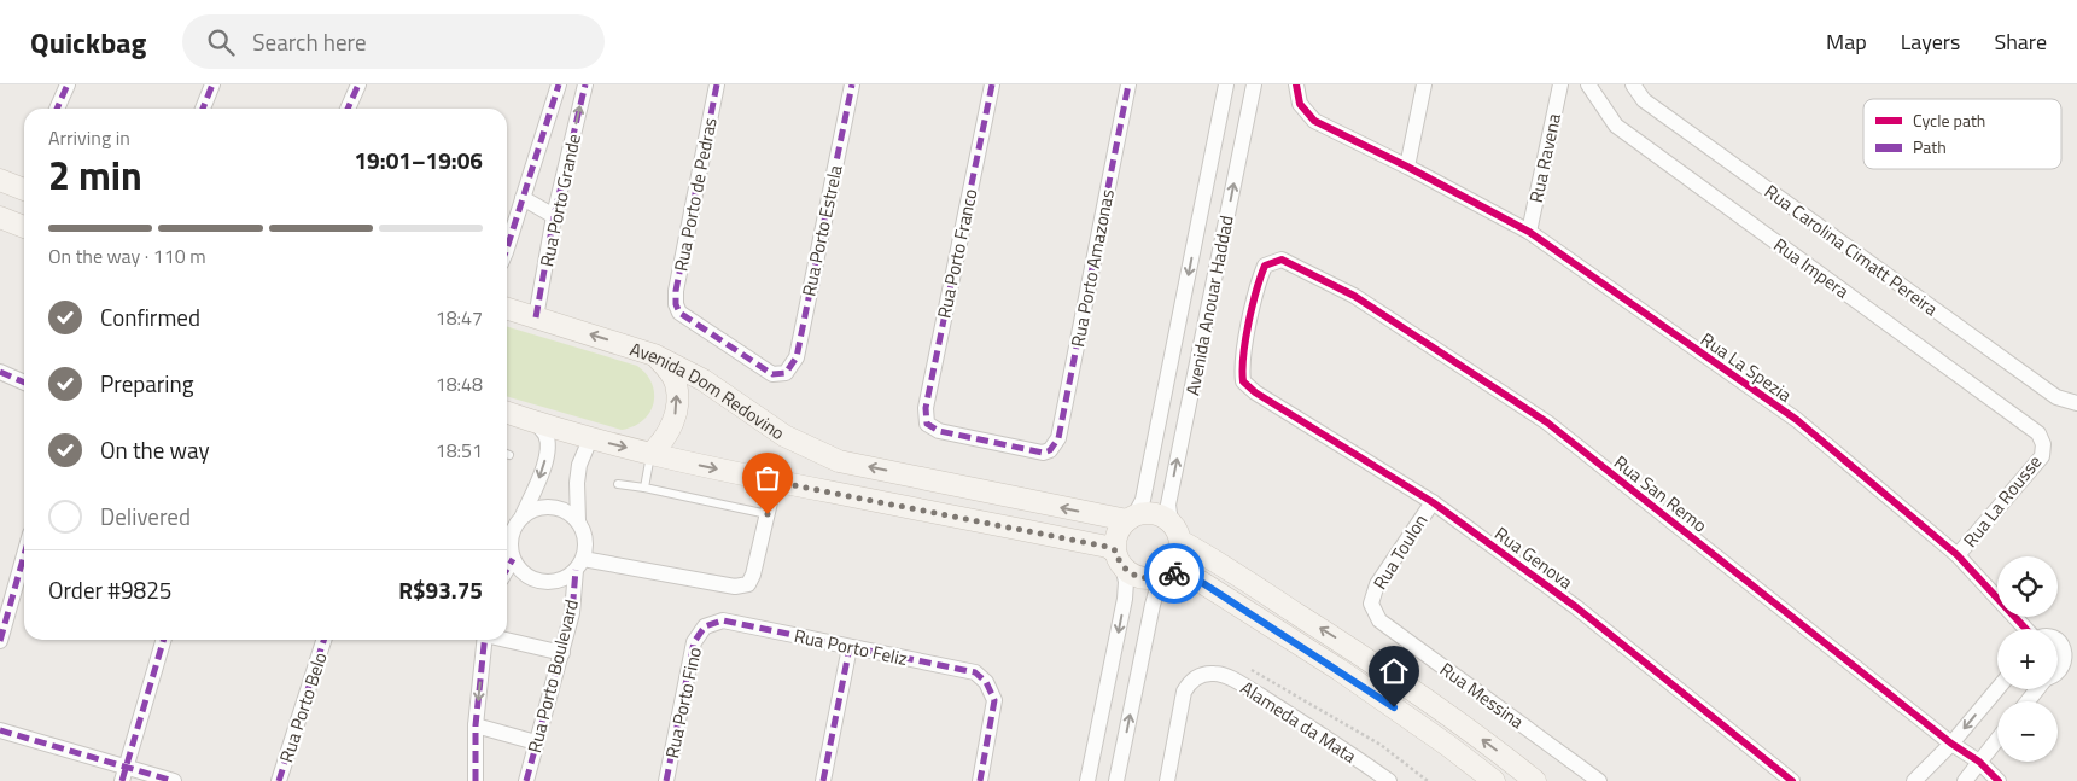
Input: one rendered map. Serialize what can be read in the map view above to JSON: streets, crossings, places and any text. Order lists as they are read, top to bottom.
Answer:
{
  "streets": {
    "street": [
      "Rua Ravena",
      "Rua Porto de Pedras",
      "Rua Porto Grande",
      "Rua Porto Estrela",
      "Rua Carolina Cimatt Pereira",
      "Rua Porto Franco",
      "Rua Porto Amazonas",
      "Rua Impera",
      "Avenida Anouar Haddad",
      "Rua La Spezia",
      "Avenida Dom Redovino",
      "Rua San Remo",
      "Rua La Rousse",
      "Rua Toulon",
      "Rua Genova",
      "Rua Porto Feliz",
      "Rua Porto Boulevard",
      "Rua Messina",
      "Rua Porto Fino",
      "Rua Porto Belo",
      "Alameda da Mata"
    ]
  },
  "crossings": [
    ["Rua Ravena", "Rua La Spezia"],
    ["Rua Porto de Pedras", "Rua Porto Estrela"],
    ["Rua Porto Grande", "Avenida Dom Redovino"],
    ["Rua Porto Franco", "Rua Porto Amazonas"],
    ["Rua Impera", "Rua La Rousse"],
    ["Avenida Anouar Haddad", "Avenida Dom Redovino"],
    ["Rua La Spezia", "Rua La Rousse"],
    ["Rua San Remo", "Rua Genova"],
    ["Rua Toulon", "Rua Genova"],
    ["Rua Toulon", "Rua Messina"],
    ["Rua Porto Feliz", "Rua Porto Fino"]
  ],
  "legend": ["Cycle path", "Path"],
  "page": {
    "header": "Quickbag",
    "search": "Search here",
    "nav": ["Map", "Layers", "Share"],
    "heading": ["2 min", "Arriving in", "19:01–19:06"],
    "panel": ["Order #9825", "R$93.75"],
    "bar": "On the way · 110 m",
    "list": [
      ["Confirmed", "18:47"],
      ["Preparing", "18:48"],
      ["On the way", "18:51"],
      "Delivered"
    ],
    "map_buttons": ["+", "−"]
  }
}
